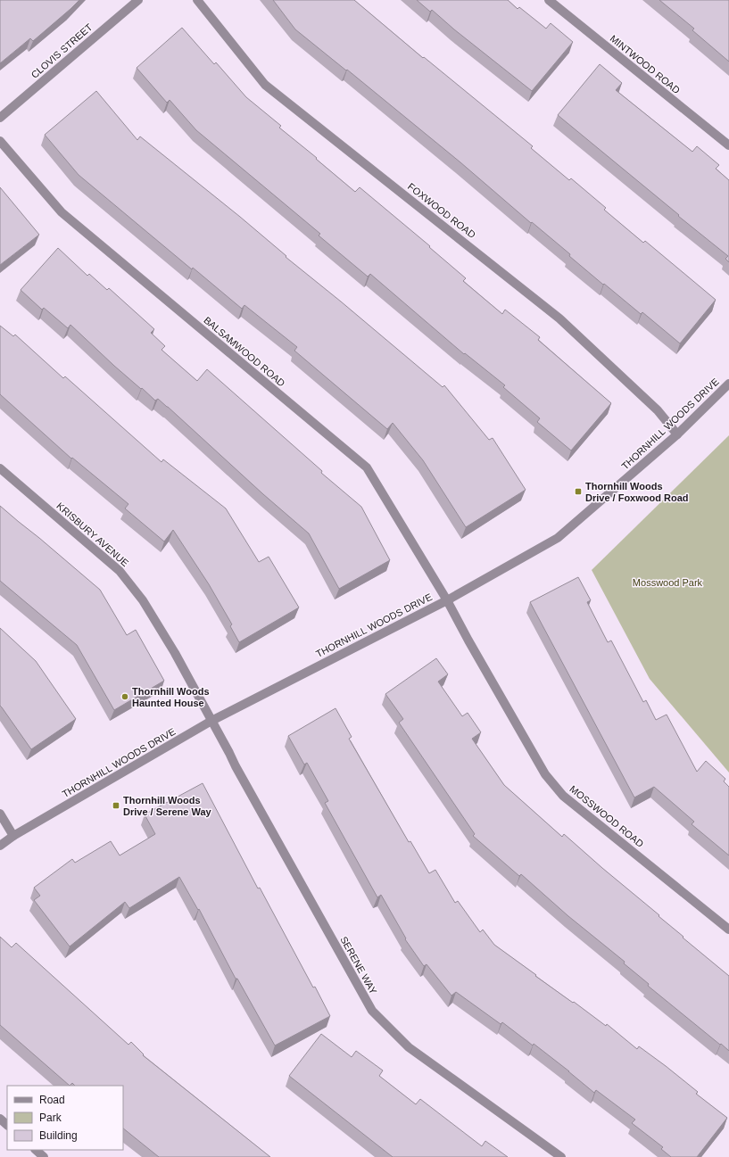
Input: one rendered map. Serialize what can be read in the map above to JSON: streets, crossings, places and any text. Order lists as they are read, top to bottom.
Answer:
{
  "streets": {
    "street": [
      "CLOVIS STREET",
      "MINTWOOD ROAD",
      "FOXWOOD ROAD",
      "BALSAMWOOD ROAD",
      "THORNHILL WOODS DRIVE",
      "KRISBURY AVENUE",
      "MOSSWOOD ROAD",
      "SERENE WAY"
    ]
  },
  "crossings": [
    ["FOXWOOD ROAD", "THORNHILL WOODS DRIVE"],
    ["BALSAMWOOD ROAD", "THORNHILL WOODS DRIVE"],
    ["BALSAMWOOD ROAD", "MOSSWOOD ROAD"],
    ["THORNHILL WOODS DRIVE", "KRISBURY AVENUE"],
    ["THORNHILL WOODS DRIVE", "MOSSWOOD ROAD"],
    ["THORNHILL WOODS DRIVE", "SERENE WAY"],
    ["KRISBURY AVENUE", "SERENE WAY"]
  ],
  "parks": ["Mosswood Park"],
  "places": {
    "transit": ["Thornhill Woods Drive / Foxwood Road", "Thornhill Woods Drive / Serene Way"],
    "other": ["Thornhill Woods Haunted House"]
  },
  "legend": ["Road", "Park", "Building"]
}
